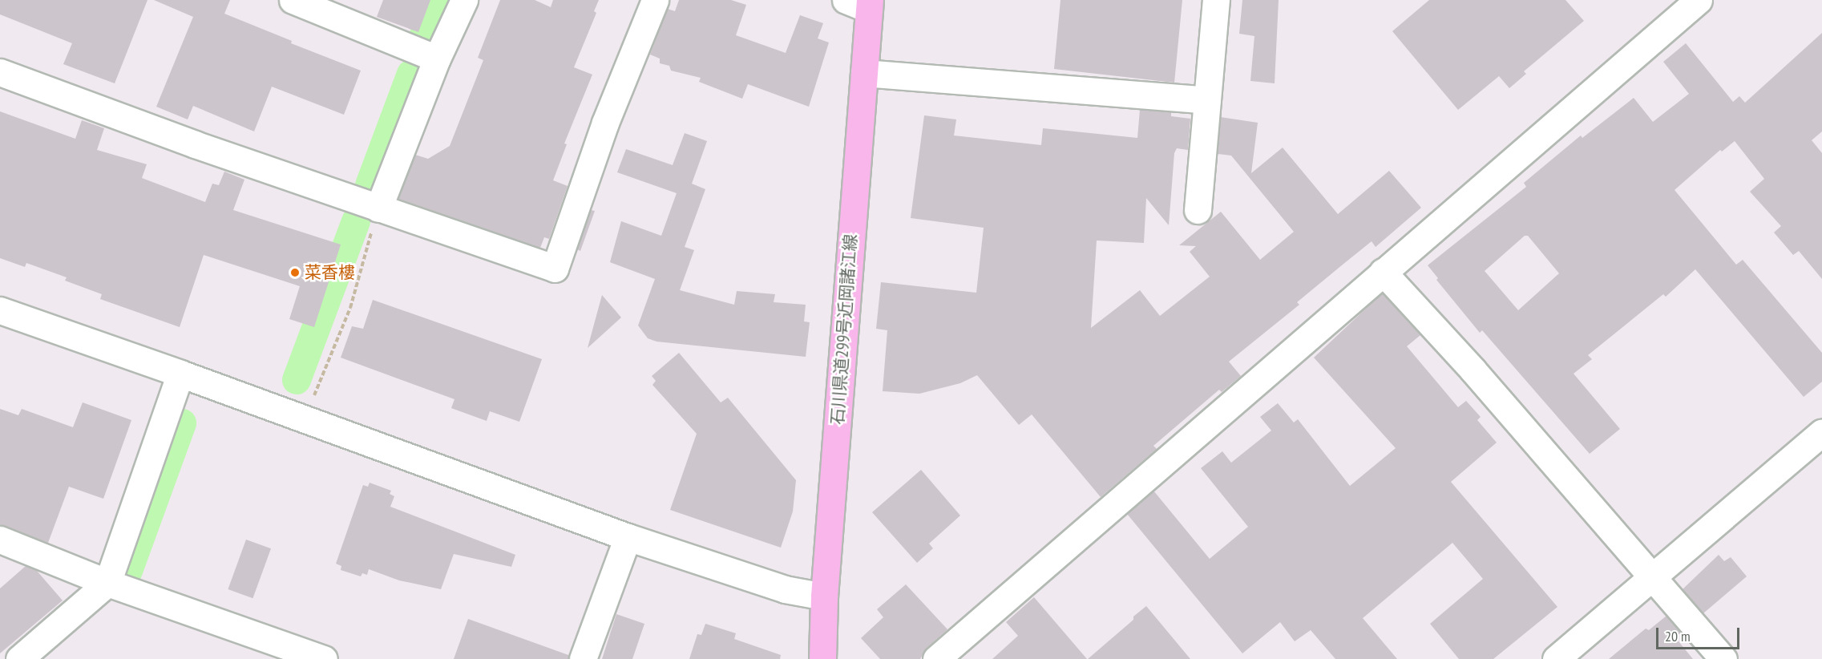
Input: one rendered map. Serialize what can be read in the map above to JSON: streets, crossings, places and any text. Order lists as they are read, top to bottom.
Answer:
{
  "streets": {
    "main road": ["石川県道299号近岡諸江線"]
  },
  "places": ["菜香樓"],
  "scale_bar": "20 m"
}
